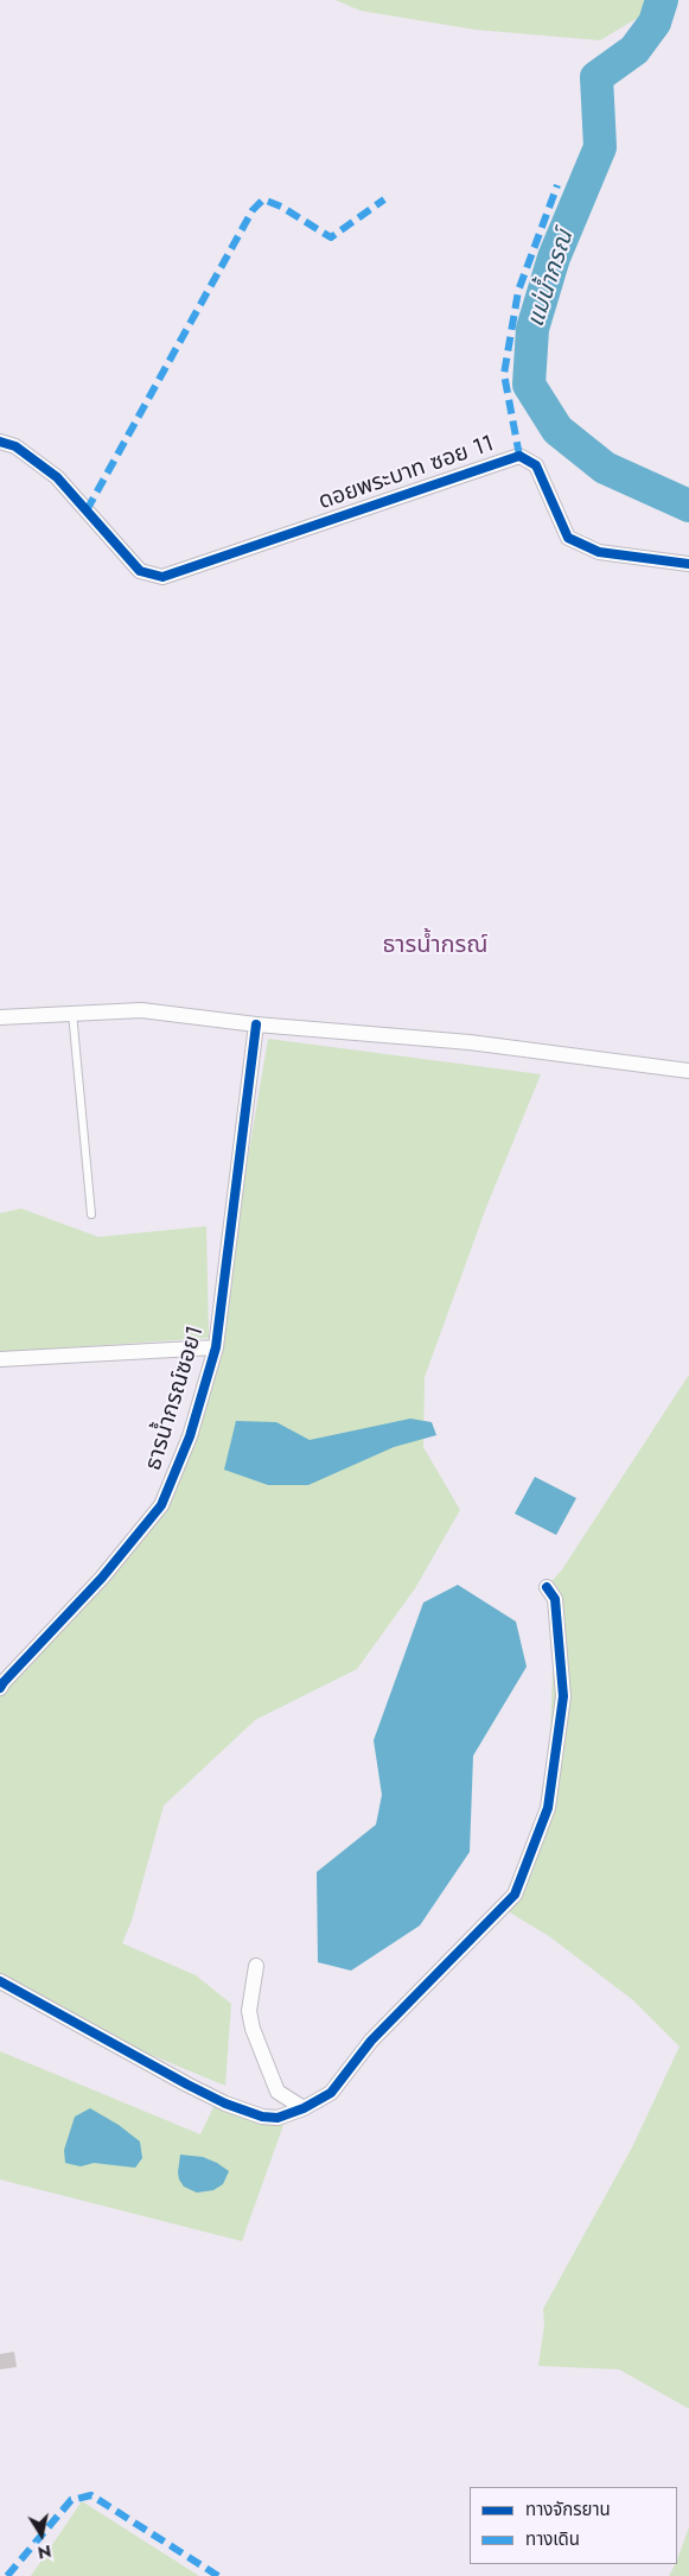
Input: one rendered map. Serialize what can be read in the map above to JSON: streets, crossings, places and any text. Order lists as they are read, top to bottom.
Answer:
{
  "streets": {
    "street": ["ดอยพระบาท ซอย 11", "ธารน้ำกรณ์ซอย1"]
  },
  "districts": ["ธารน้ำกรณ์"],
  "water": ["แม่น้ำกรณ์"],
  "legend": ["ทางจักรยาน", "ทางเดิน"],
  "north": "bottom"
}
